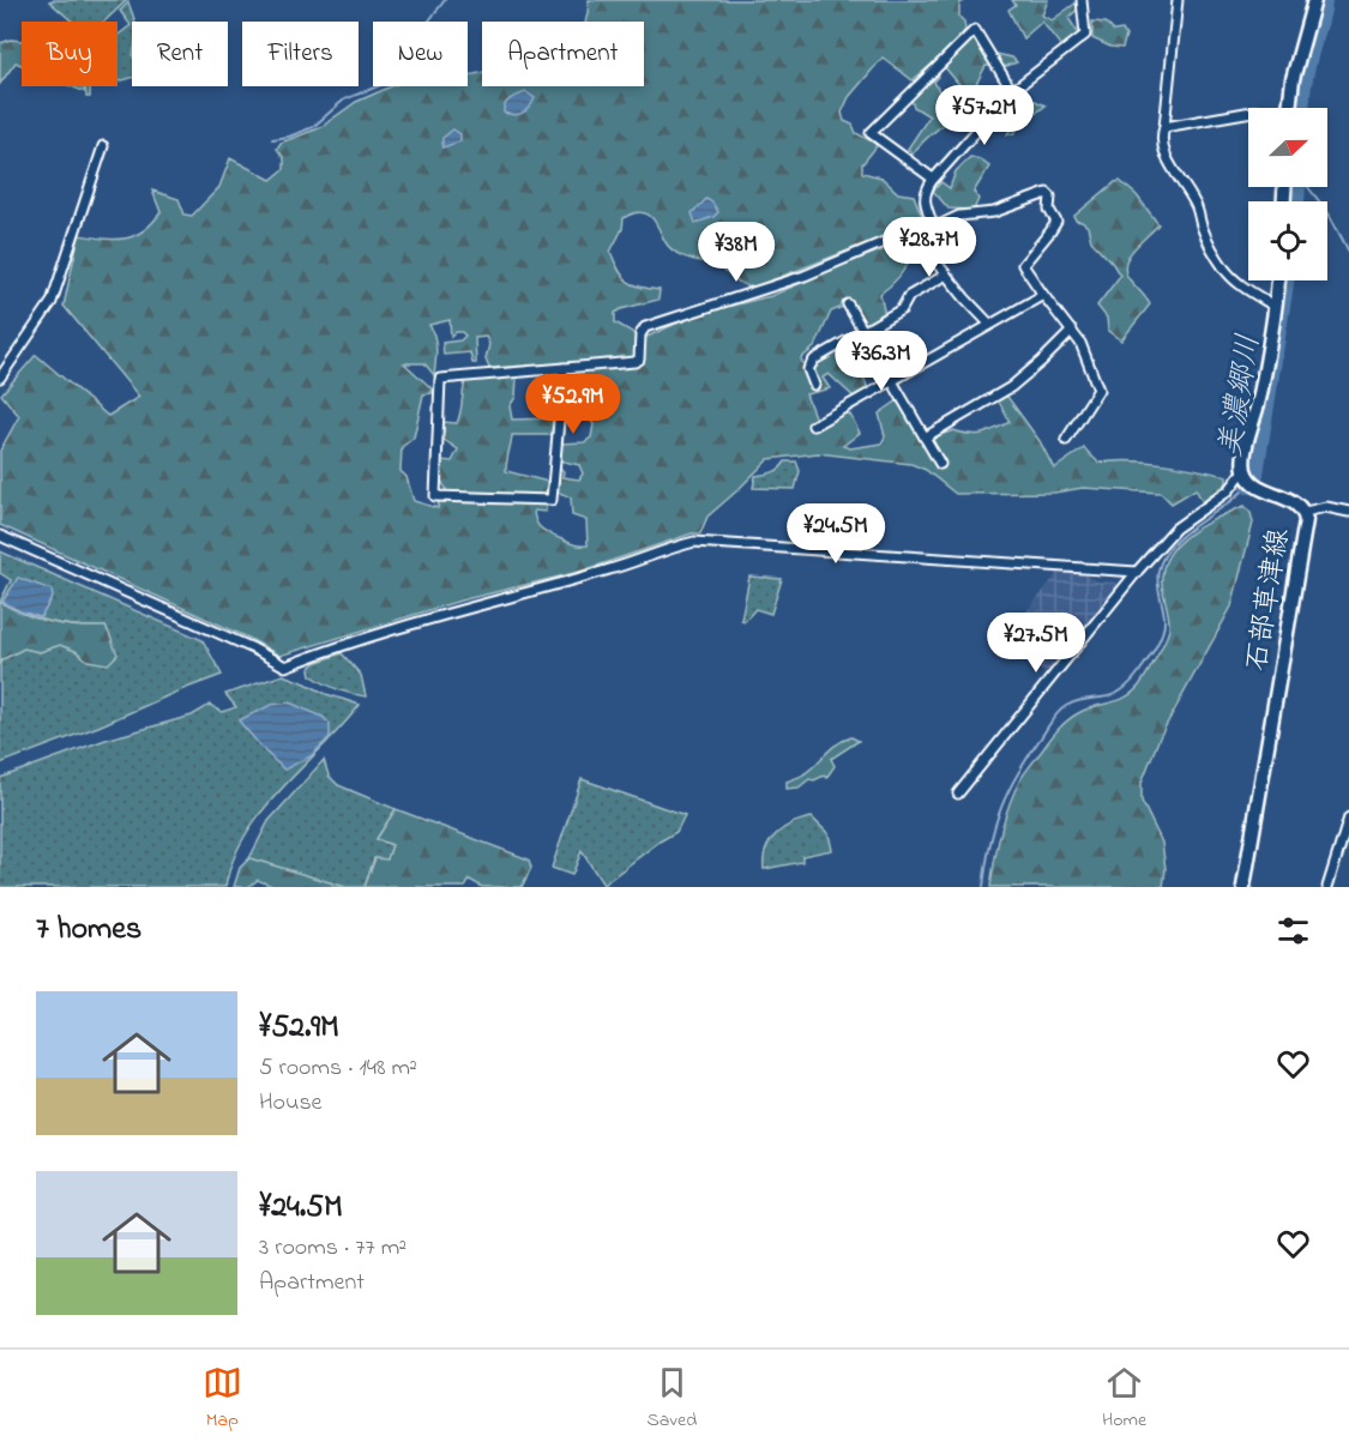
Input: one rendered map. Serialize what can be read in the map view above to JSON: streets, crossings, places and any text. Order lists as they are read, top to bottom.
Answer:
{
  "streets": {
    "main road": ["石部草津線"]
  },
  "water": ["美濃郷川"],
  "north": "right",
  "page": {
    "chip": [
      "Buy",
      "Rent",
      "Filters",
      "New",
      "Apartment"
    ],
    "price": [
      "¥57.2M",
      "¥28.7M",
      "¥38M",
      "¥36.3M",
      "¥52.9M",
      "¥24.5M",
      "¥27.5M"
    ],
    "heading": "7 homes",
    "list": [
      {
        "name": "¥52.9M",
        "note": "5 rooms · 148 m² · House"
      },
      {
        "name": "¥24.5M",
        "note": "3 rooms · 77 m² · Apartment"
      }
    ],
    "tabs": ["Map", "Saved", "Home"]
  }
}
